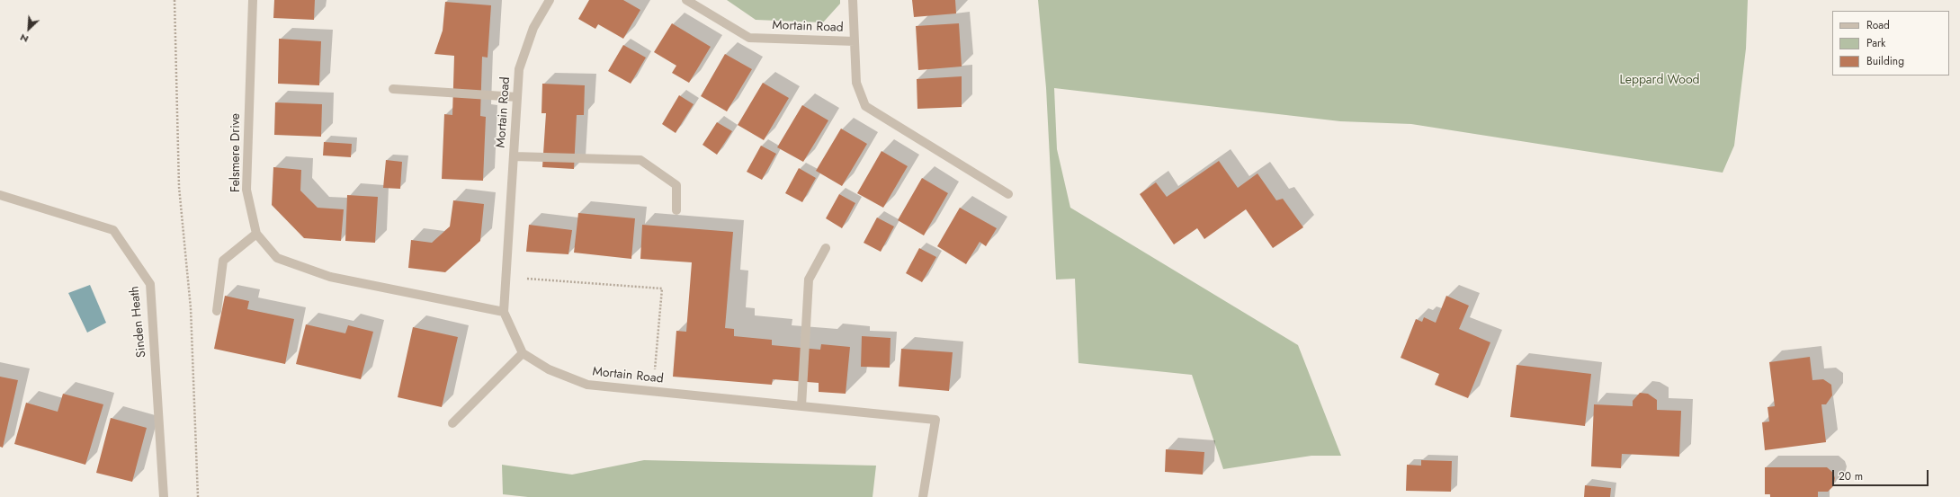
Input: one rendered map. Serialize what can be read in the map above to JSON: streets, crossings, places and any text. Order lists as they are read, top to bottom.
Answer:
{
  "streets": {
    "street": ["Mortain Road", "Felsmere Drive", "Sinden Heath"]
  },
  "crossings": [
    ["Mortain Road", "Felsmere Drive"]
  ],
  "parks": ["Leppard Wood"],
  "legend": ["Road", "Park", "Building"],
  "scale_bar": "20 m",
  "north": "bottom left"
}
